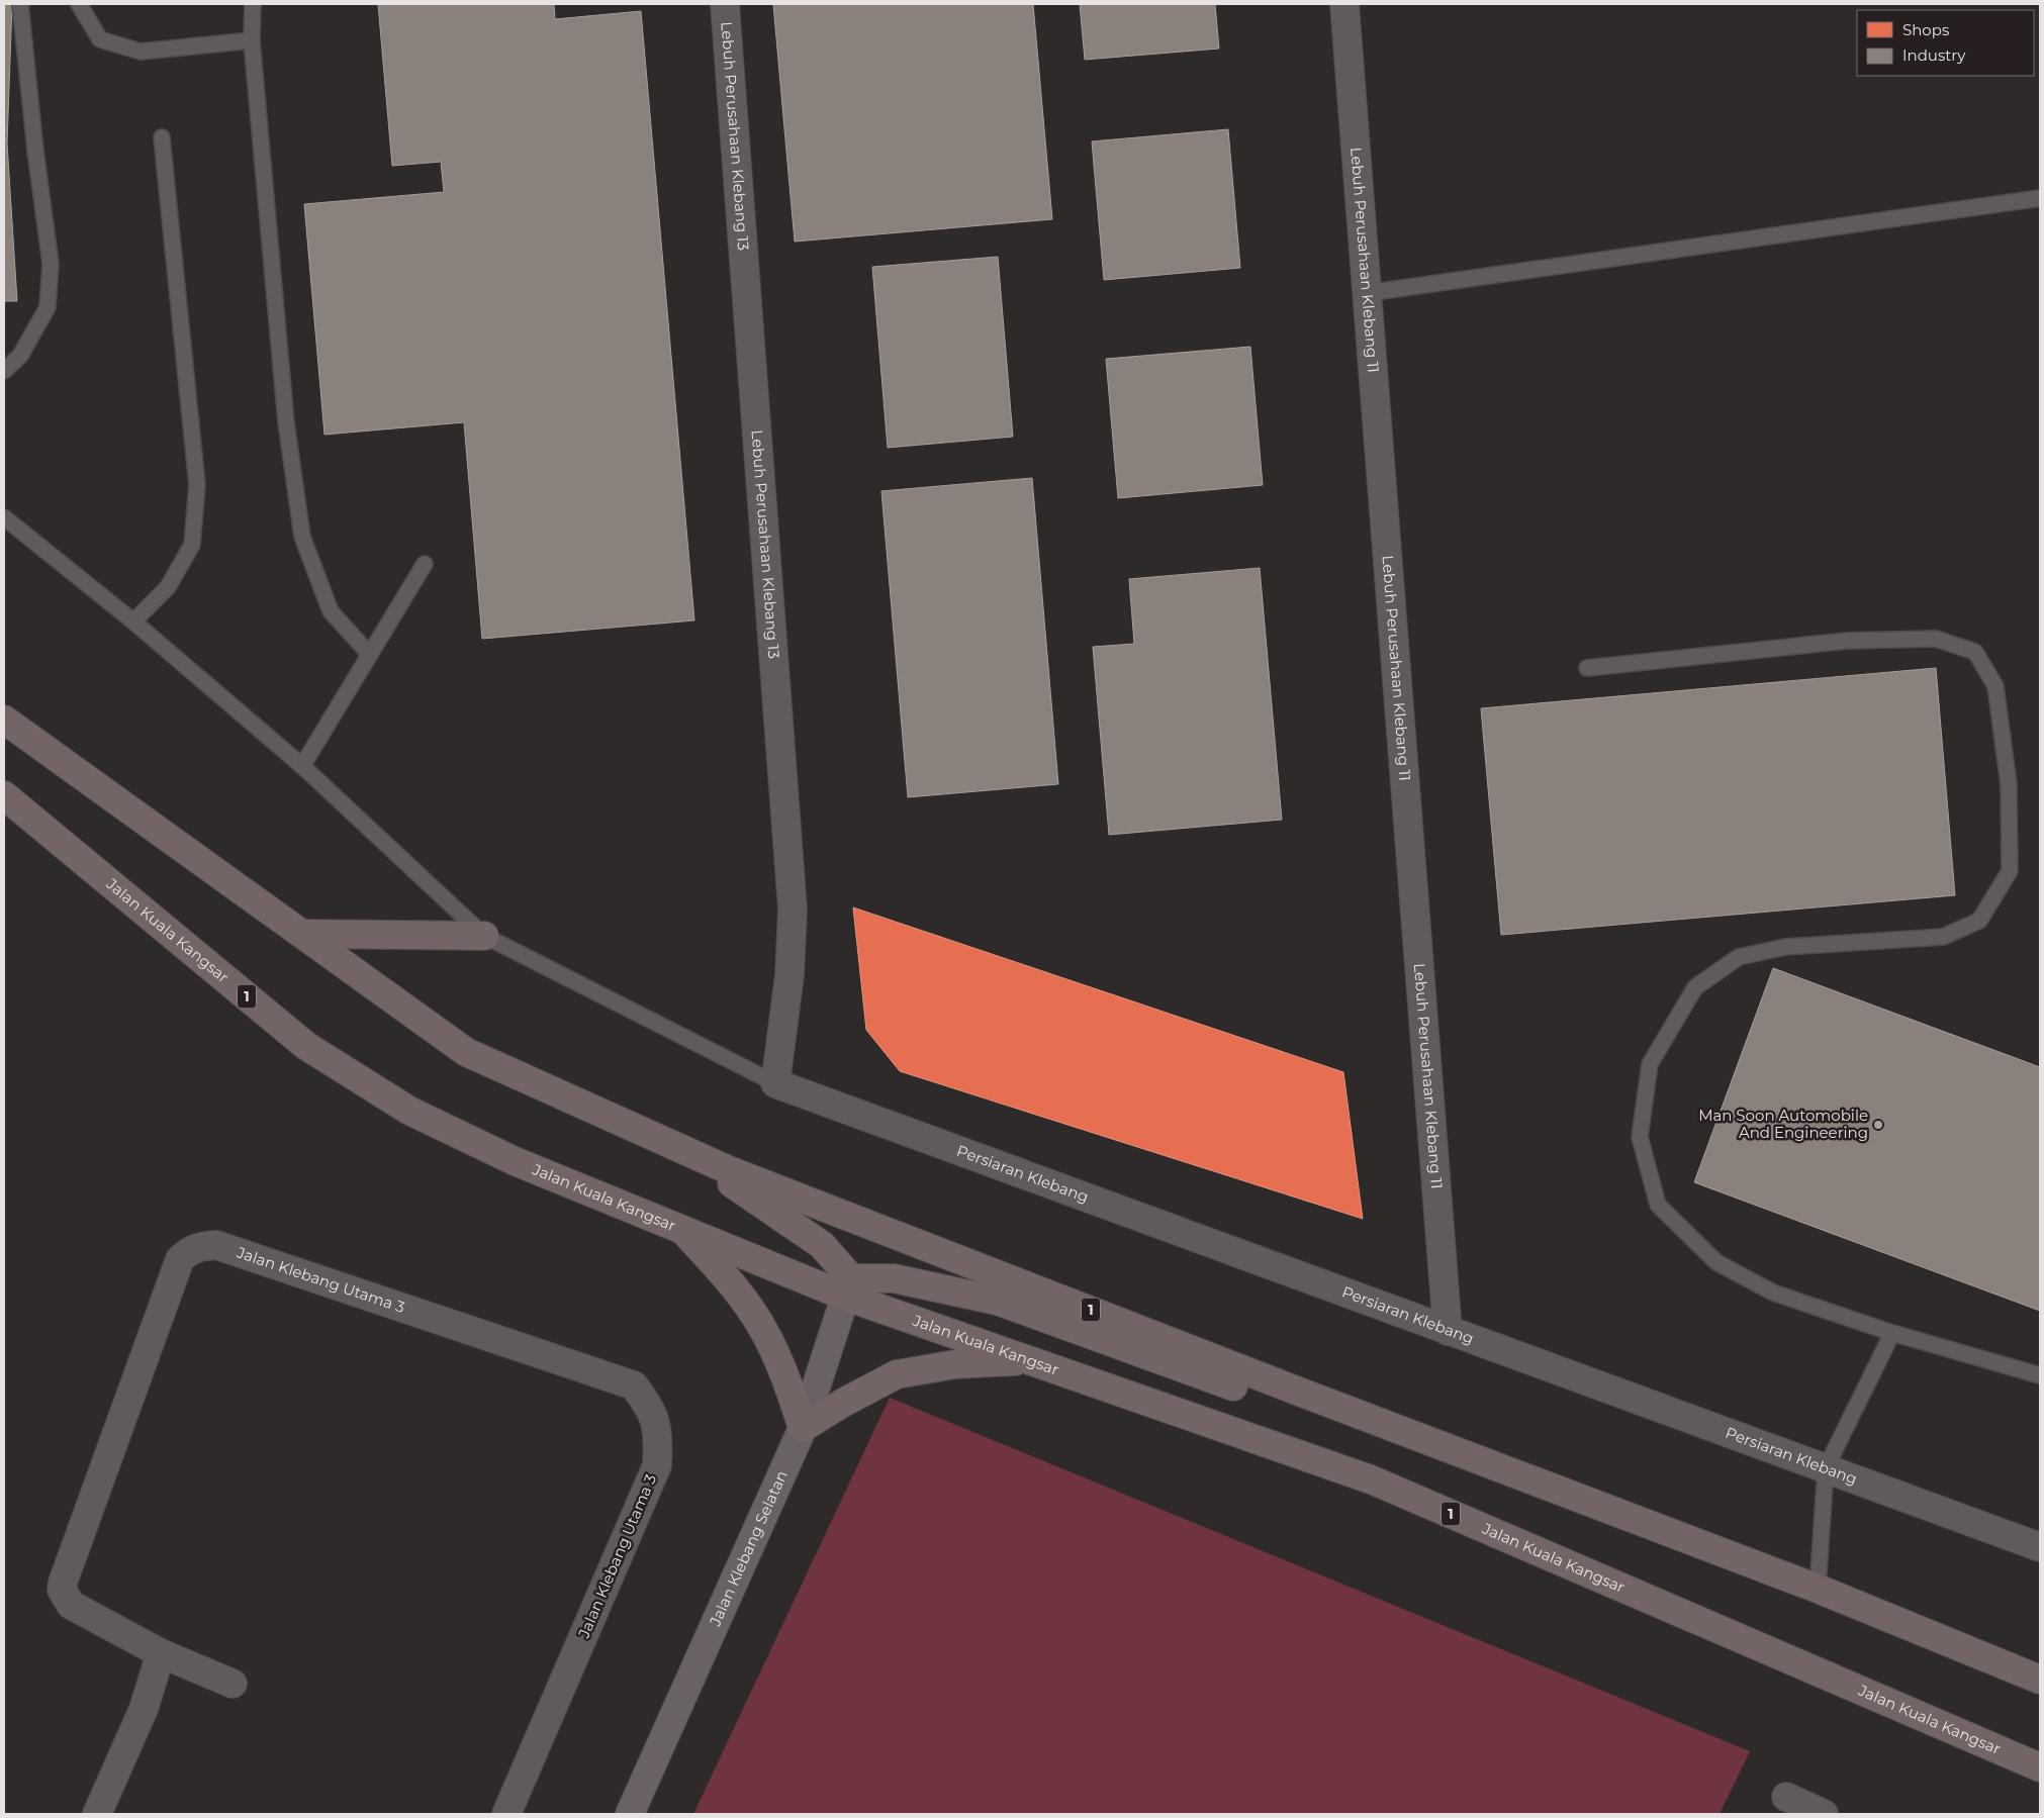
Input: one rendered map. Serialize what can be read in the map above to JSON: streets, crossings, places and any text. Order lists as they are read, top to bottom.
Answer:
{
  "streets": {
    "highway": ["Jalan Kuala Kangsar", "1"],
    "street": [
      "Lebuh Perusahaan Klebang 13",
      "Lebuh Perusahaan Klebang 11",
      "Persiaran Klebang",
      "Jalan Klebang Utama 3",
      "Jalan Klebang Selatan"
    ]
  },
  "crossings": [
    ["Lebuh Perusahaan Klebang 13", "Persiaran Klebang"],
    ["Lebuh Perusahaan Klebang 11", "Persiaran Klebang"],
    ["Jalan Kuala Kangsar", "Jalan Klebang Selatan"]
  ],
  "places": ["Man Soon Automobile And Engineering"],
  "legend": ["Shops", "Industry"]
}
